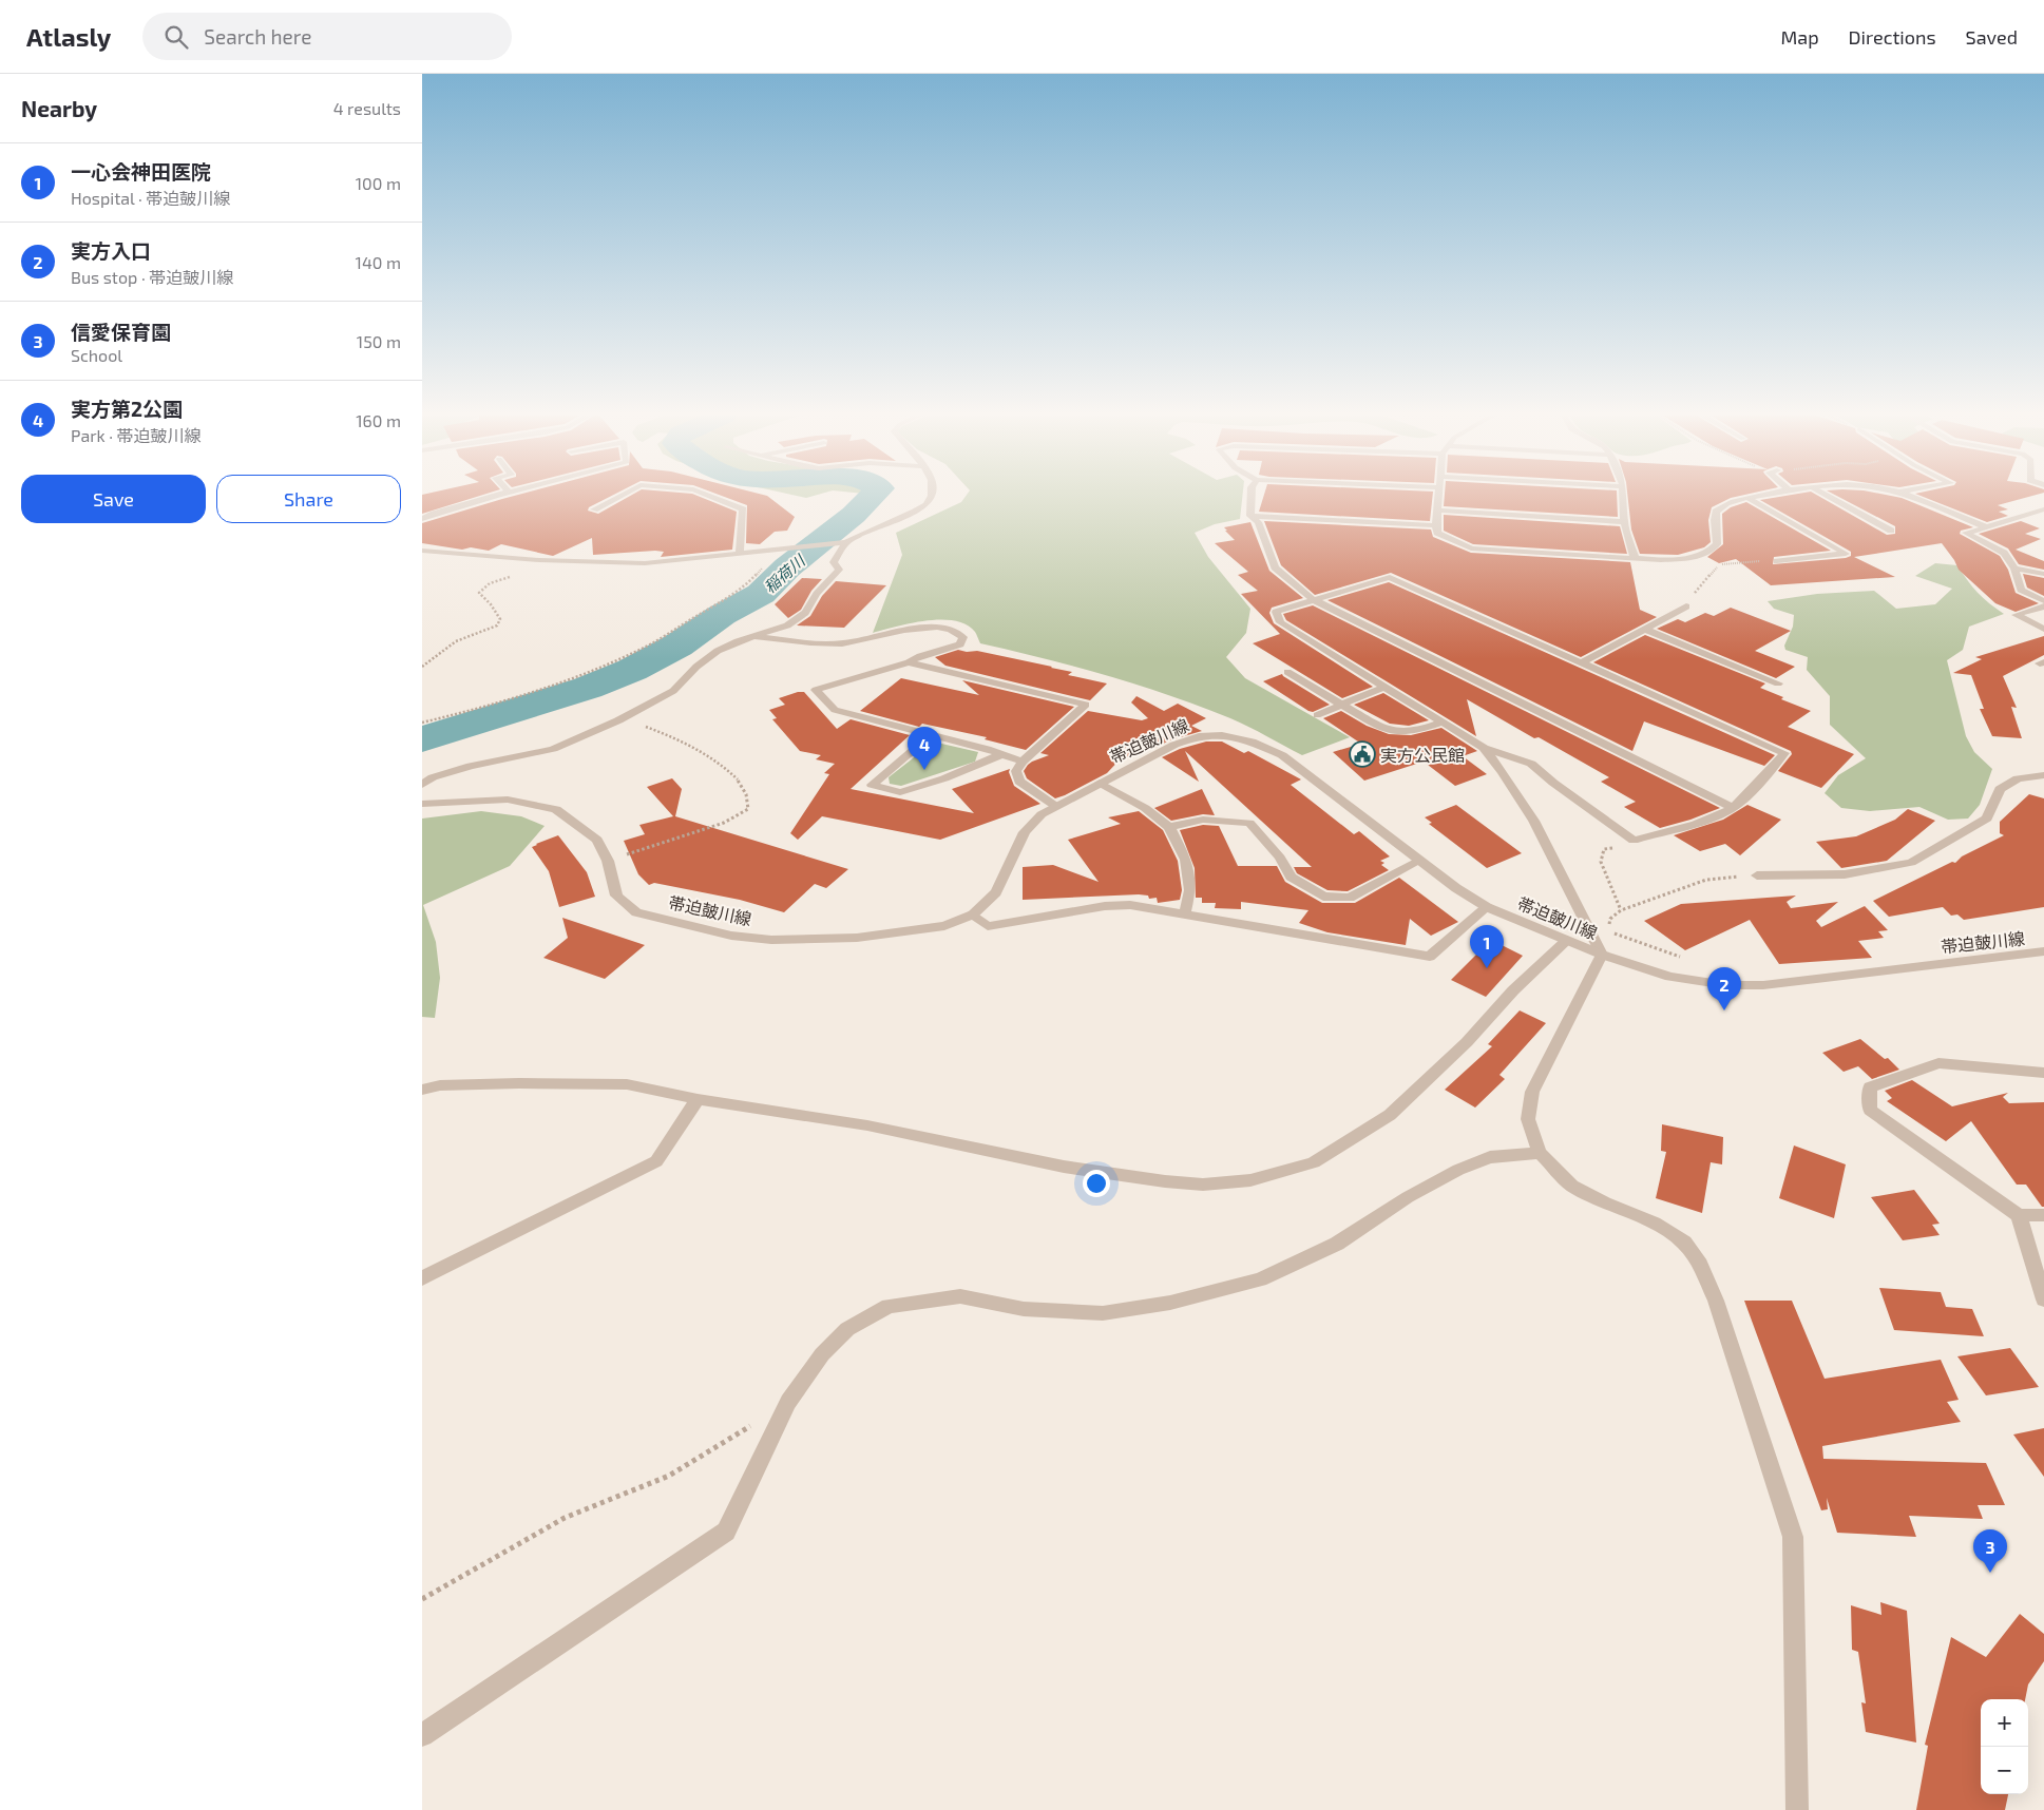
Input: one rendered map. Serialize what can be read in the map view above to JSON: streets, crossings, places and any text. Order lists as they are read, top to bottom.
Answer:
{
  "streets": {
    "street": ["帯迫皷川線"]
  },
  "water": ["稲荷川"],
  "places": {
    "public building": ["実方公民館"]
  },
  "page": {
    "header": "Atlasly",
    "search": "Search here",
    "nav": ["Map", "Directions", "Saved"],
    "heading": ["Nearby", "4 results"],
    "list": [
      {
        "mark": "1",
        "name": "一心会神田医院",
        "note": "Hospital · 帯迫皷川線",
        "value": "100 m"
      },
      {
        "mark": "2",
        "name": "実方入口",
        "note": "Bus stop · 帯迫皷川線",
        "value": "140 m"
      },
      {
        "mark": "3",
        "name": "信愛保育園",
        "note": "School",
        "value": "150 m"
      },
      {
        "mark": "4",
        "name": "実方第2公園",
        "note": "Park · 帯迫皷川線",
        "value": "160 m"
      }
    ],
    "buttons": ["Save", "Share"],
    "pins": [
      "4",
      "1",
      "2",
      "3"
    ],
    "map_buttons": ["+", "−"]
  }
}
